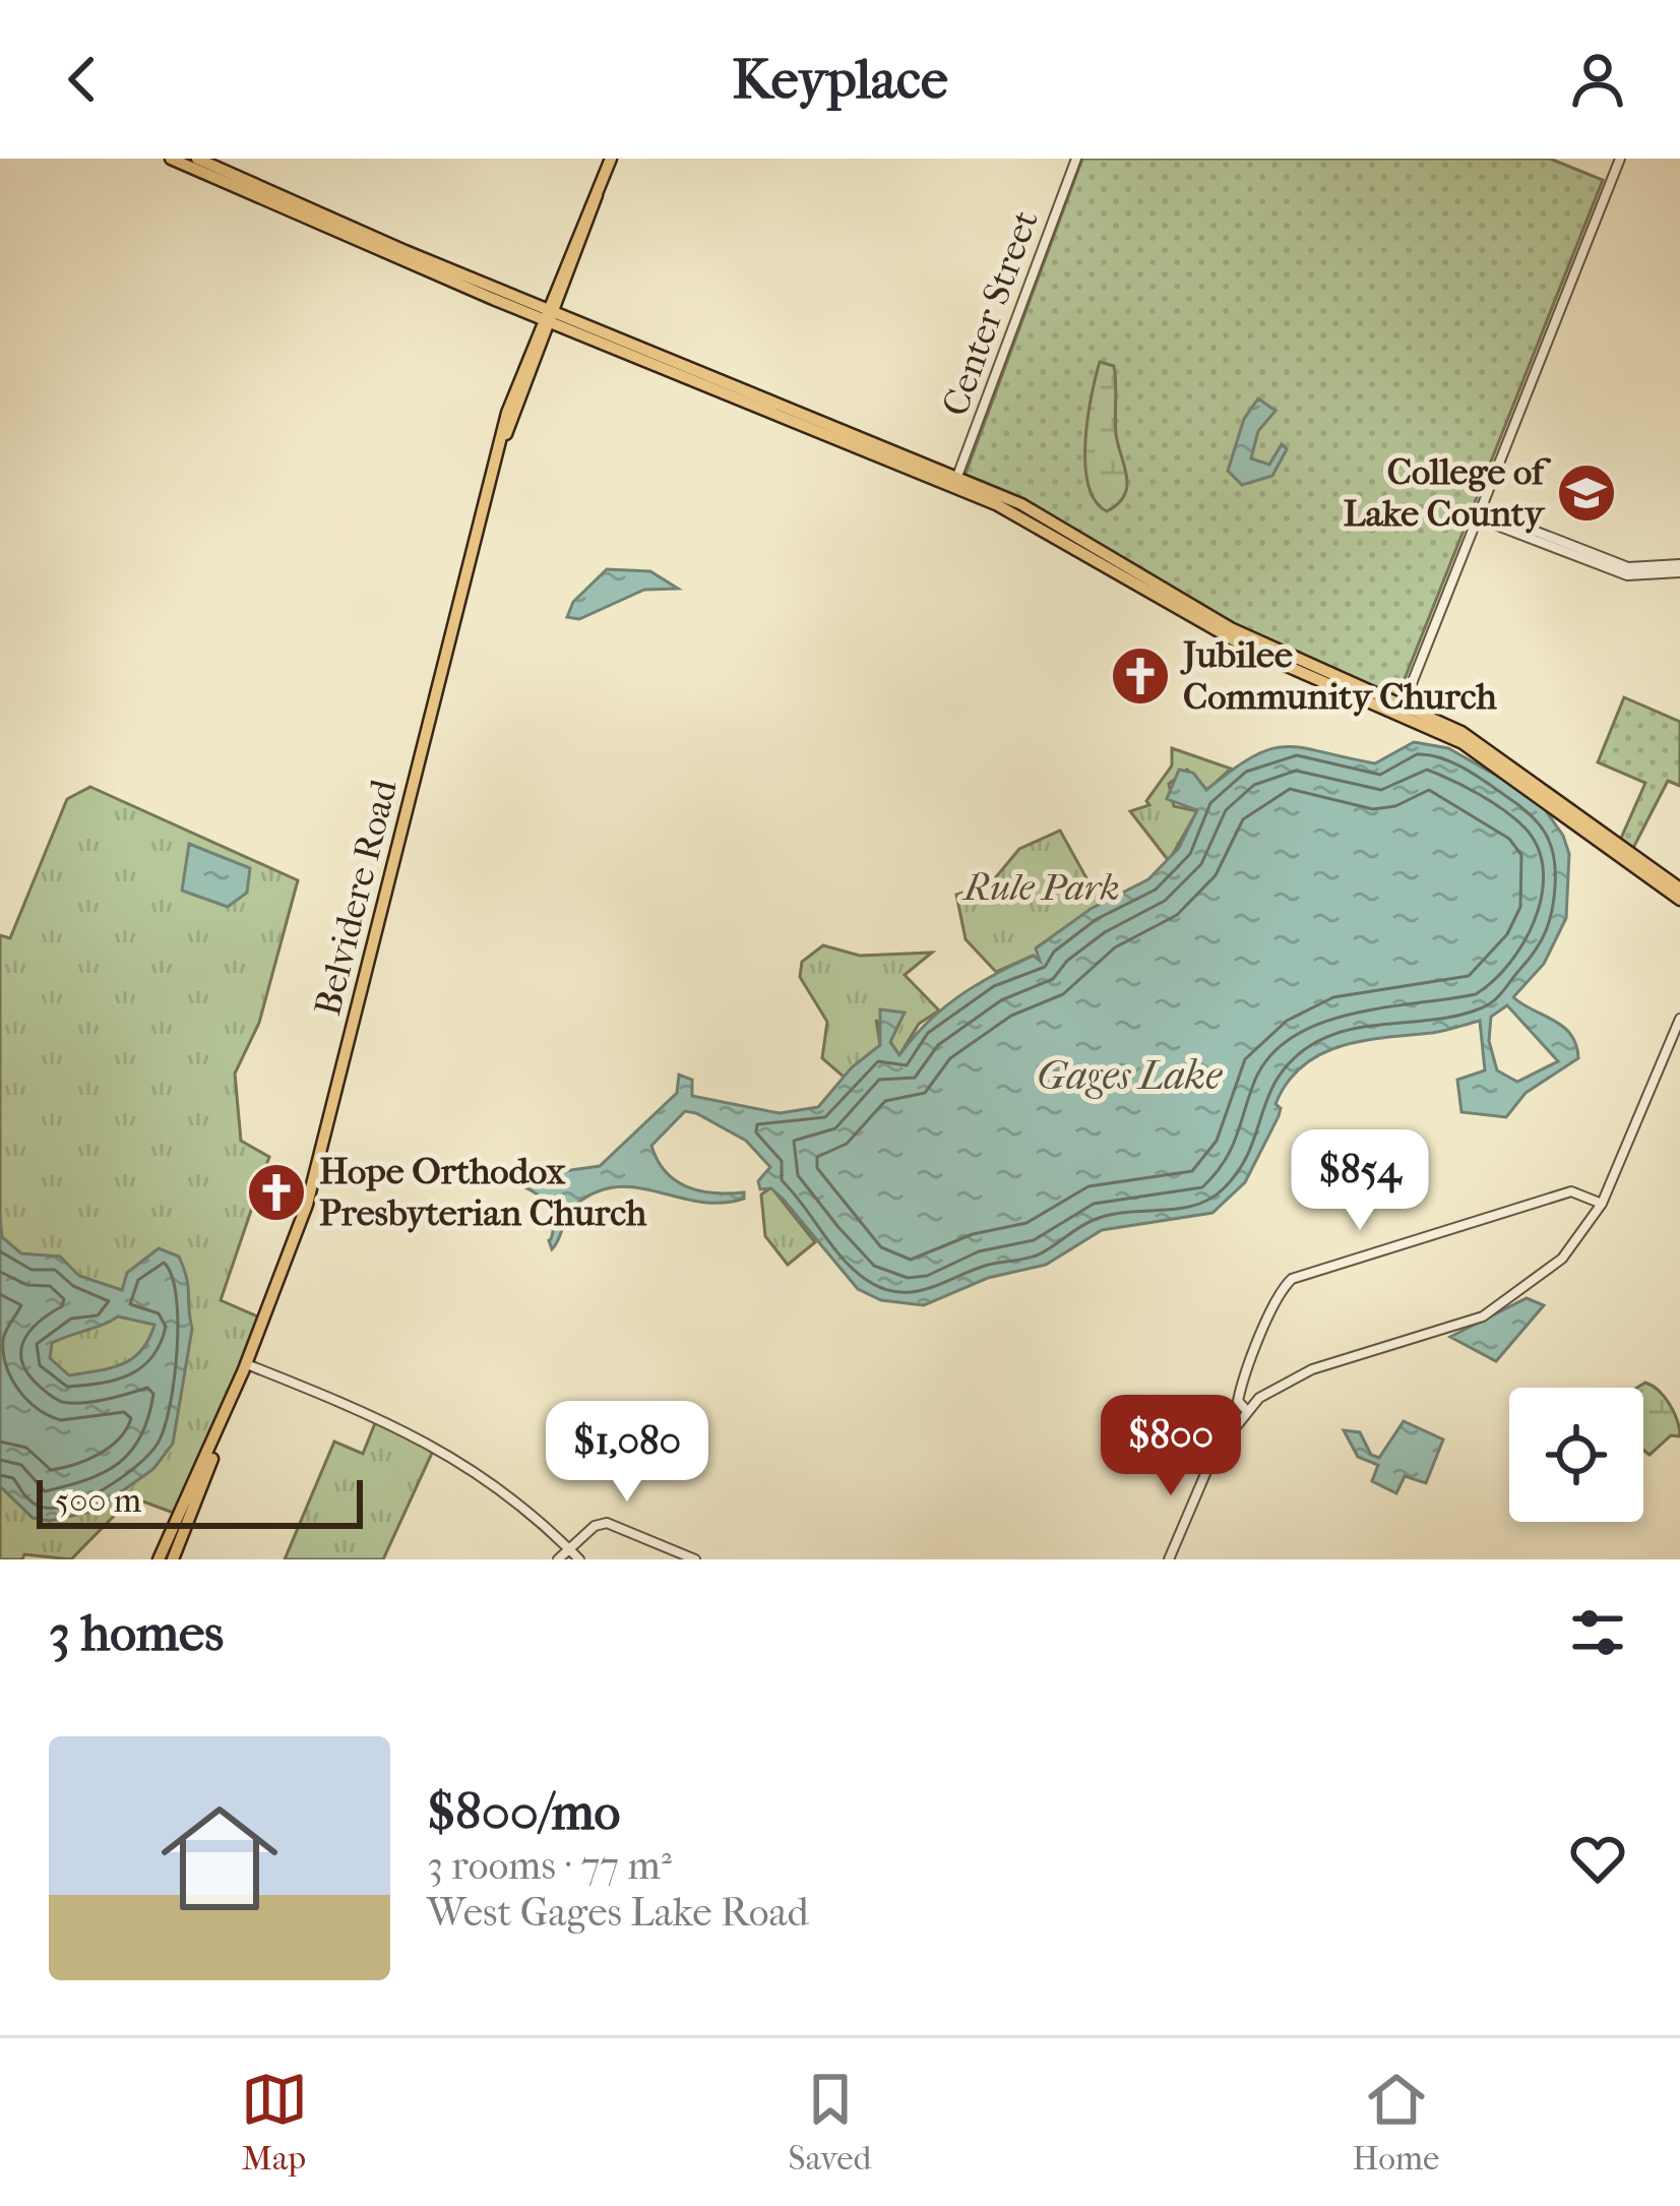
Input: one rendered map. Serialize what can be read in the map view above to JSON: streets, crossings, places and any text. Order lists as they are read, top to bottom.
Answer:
{
  "streets": {
    "main road": ["Belvidere Road"],
    "street": ["Center Street"]
  },
  "water": ["Gages Lake"],
  "parks": ["Rule Park"],
  "places": {
    "school or university": ["College of Lake County"],
    "church": ["Jubilee Community Church", "Hope Orthodox Presbyterian Church"]
  },
  "scale_bar": "500 m",
  "page": {
    "header": "Keyplace",
    "price": ["$854", "$800", "$1,080"],
    "scale": "500 m",
    "heading": "3 homes",
    "list": [
      {
        "name": "$800/mo",
        "note": "3 rooms · 77 m² · West Gages Lake Road"
      }
    ],
    "tabs": ["Map", "Saved", "Home"]
  }
}
